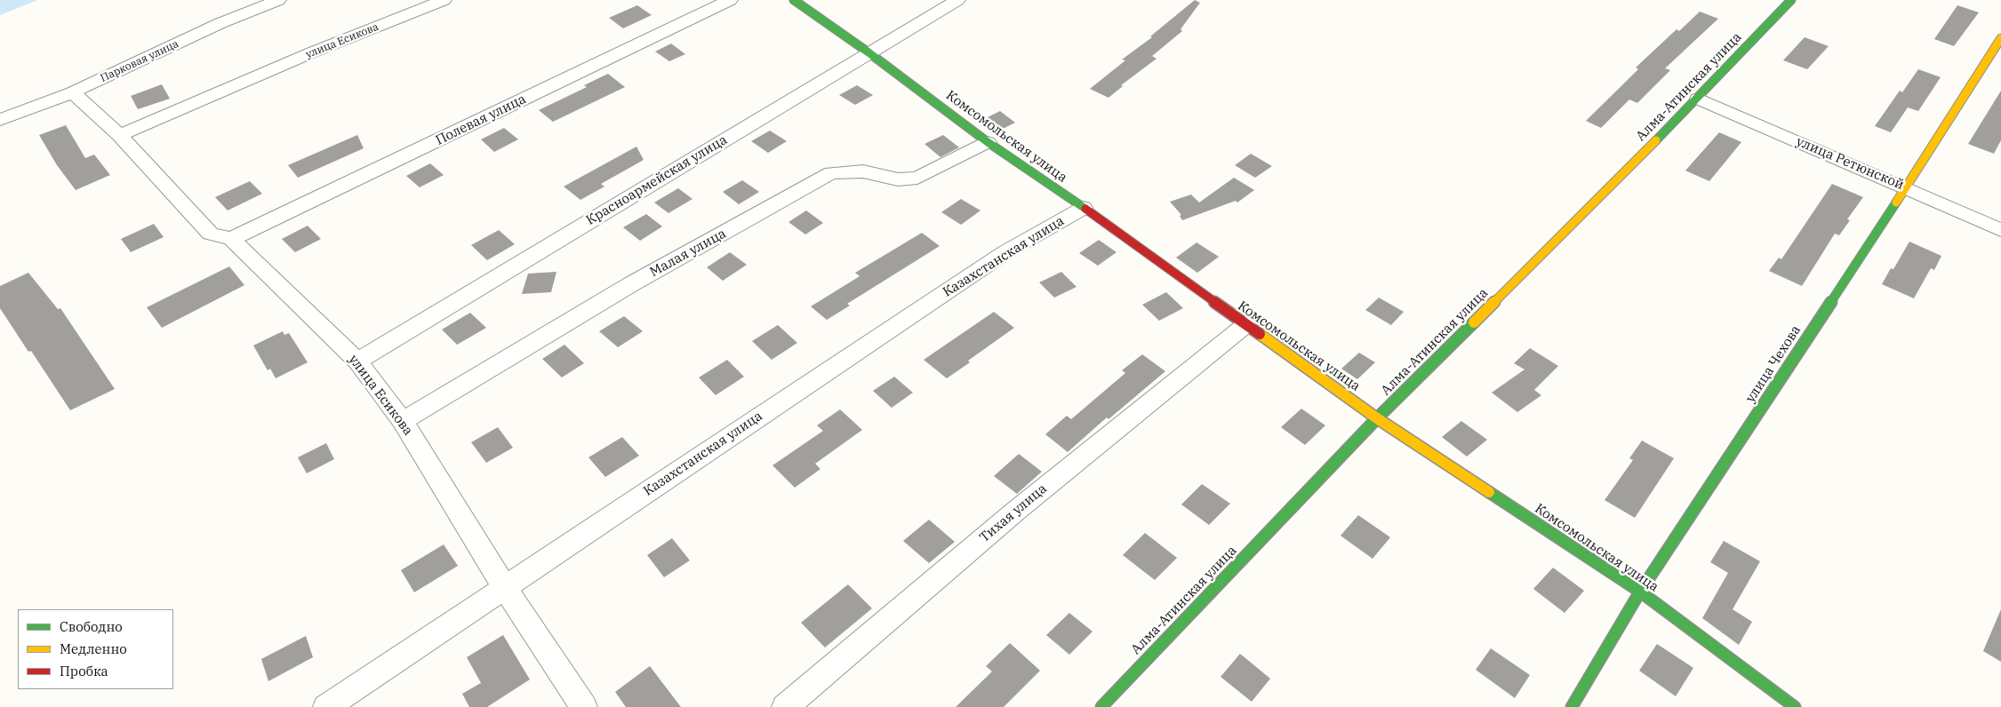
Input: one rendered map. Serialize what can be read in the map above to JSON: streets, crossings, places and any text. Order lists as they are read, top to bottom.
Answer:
{
  "streets": {
    "street": [
      "улица Есикова",
      "Парковая улица",
      "Алма-Атинская улица",
      "Полевая улица",
      "Комсомольская улица",
      "улица Ретюнской",
      "Красноармейская улица",
      "Малая улица",
      "Казахстанская улица",
      "улица Чехова",
      "Тихая улица"
    ]
  },
  "crossings": [
    ["улица Есикова", "Парковая улица"],
    ["улица Есикова", "Полевая улица"],
    ["улица Есикова", "Красноармейская улица"],
    ["улица Есикова", "Малая улица"],
    ["улица Есикова", "Казахстанская улица"],
    ["Алма-Атинская улица", "Комсомольская улица"],
    ["Алма-Атинская улица", "улица Ретюнской"],
    ["Комсомольская улица", "Красноармейская улица"],
    ["Комсомольская улица", "Малая улица"],
    ["Комсомольская улица", "Казахстанская улица"],
    ["Комсомольская улица", "улица Чехова"],
    ["Комсомольская улица", "Тихая улица"],
    ["улица Ретюнской", "улица Чехова"]
  ],
  "legend": ["Свободно", "Медленно", "Пробка"]
}
